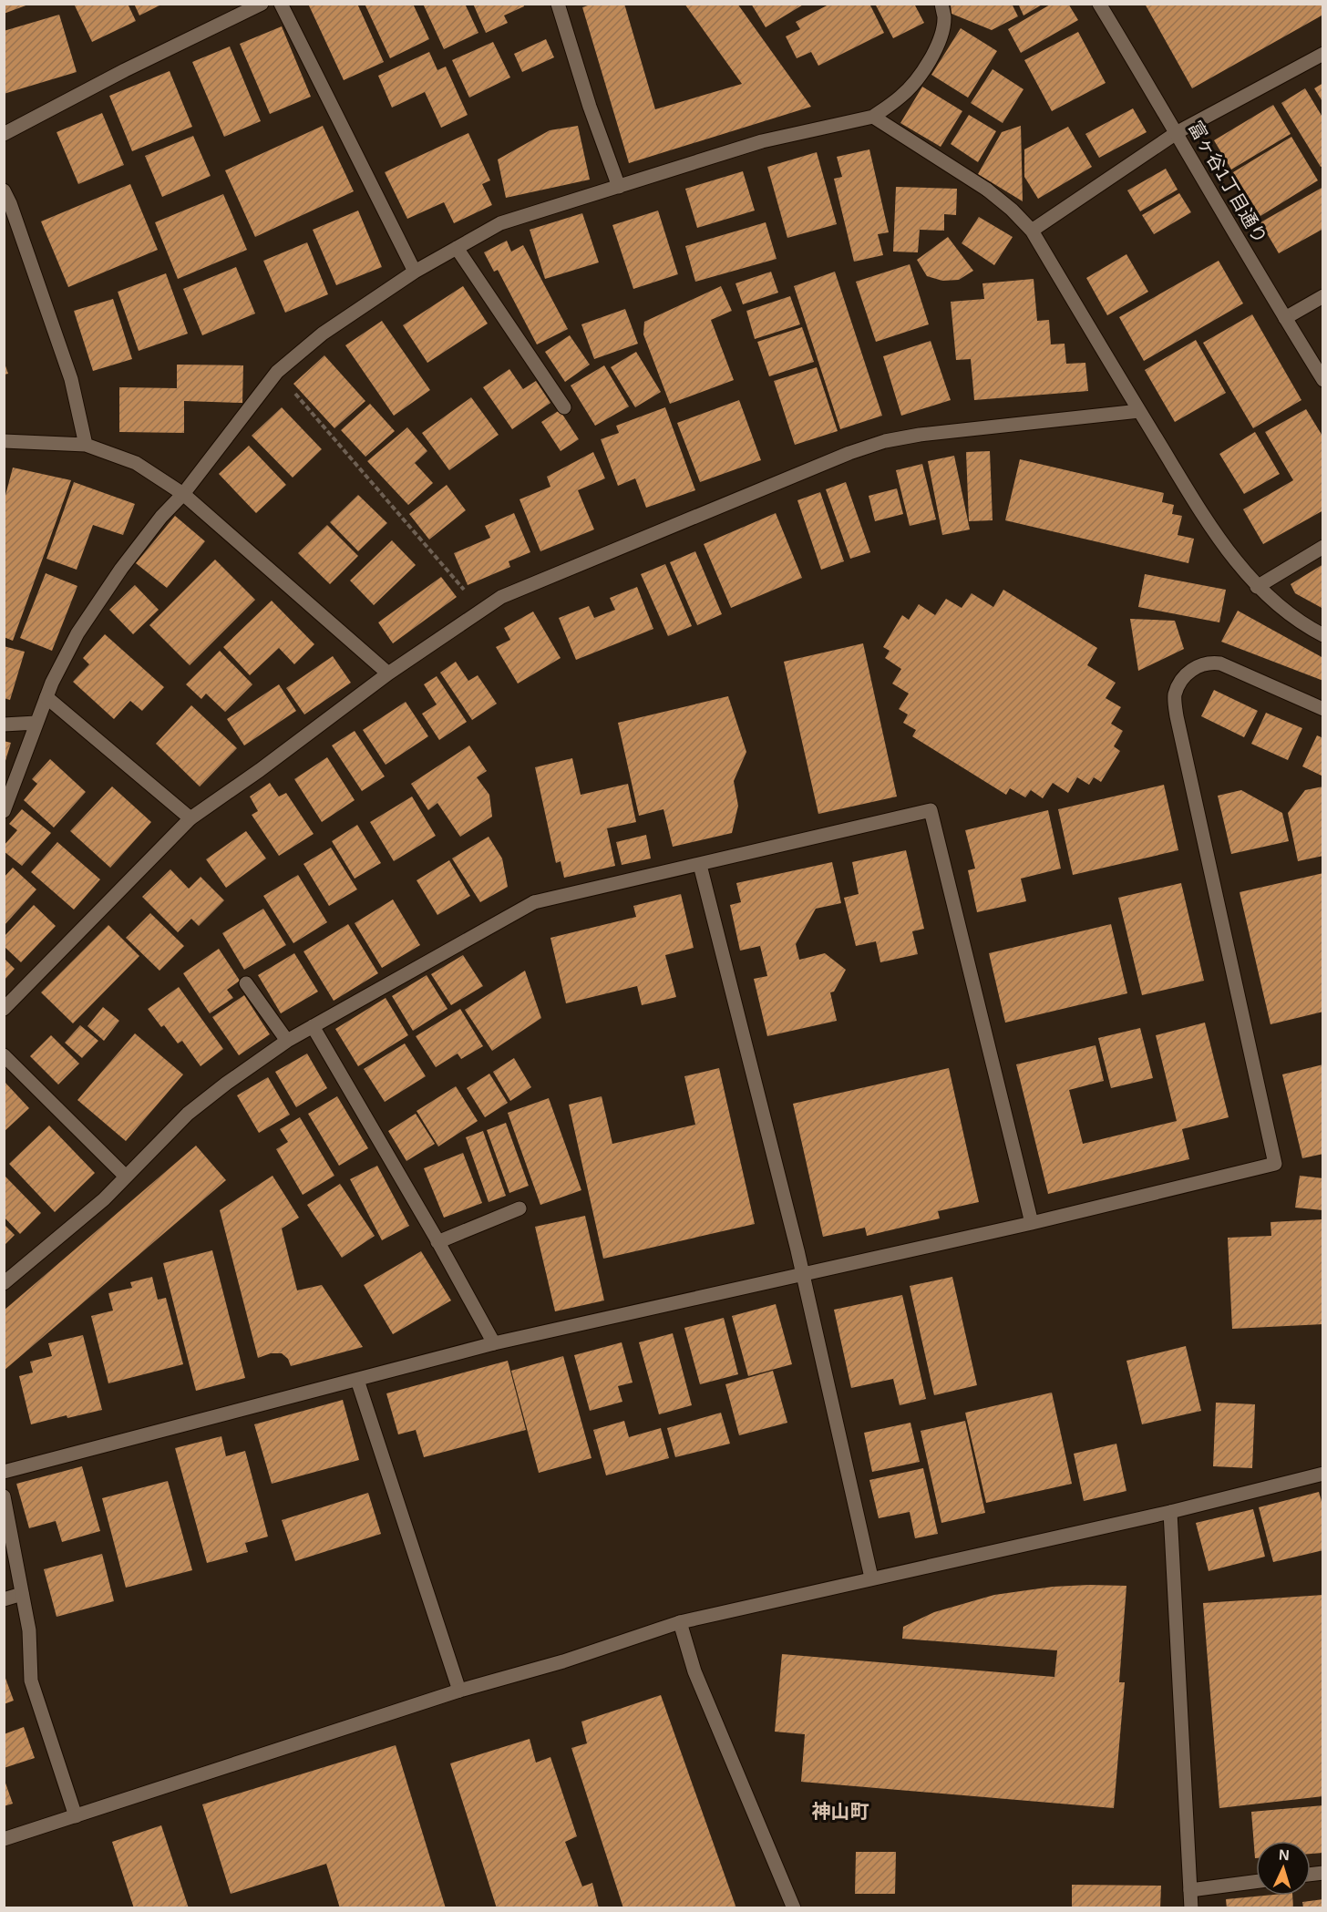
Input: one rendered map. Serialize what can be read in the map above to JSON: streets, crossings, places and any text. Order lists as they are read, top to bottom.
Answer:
{
  "streets": {
    "street": ["富ヶ谷1丁目通り"]
  },
  "districts": ["神山町"],
  "north": "top"
}
